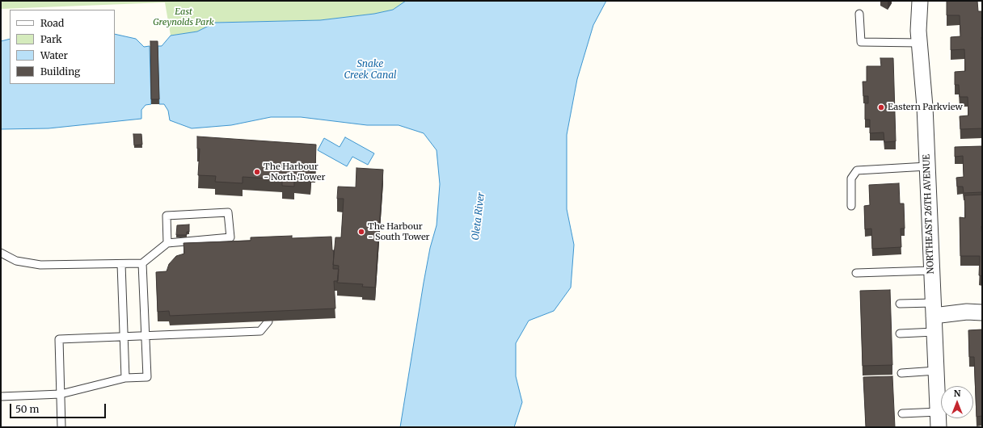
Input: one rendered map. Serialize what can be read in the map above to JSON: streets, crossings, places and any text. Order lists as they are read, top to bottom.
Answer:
{
  "streets": {
    "street": ["NORTHEAST 26TH AVENUE"]
  },
  "water": ["Snake Creek Canal", "Oleta River"],
  "parks": ["East Greynolds Park"],
  "places": ["Eastern Parkview", "The Harbour - North Tower", "The Harbour - South Tower"],
  "legend": [
    "Road",
    "Park",
    "Water",
    "Building"
  ],
  "scale_bar": "50 m",
  "north": "top"
}
